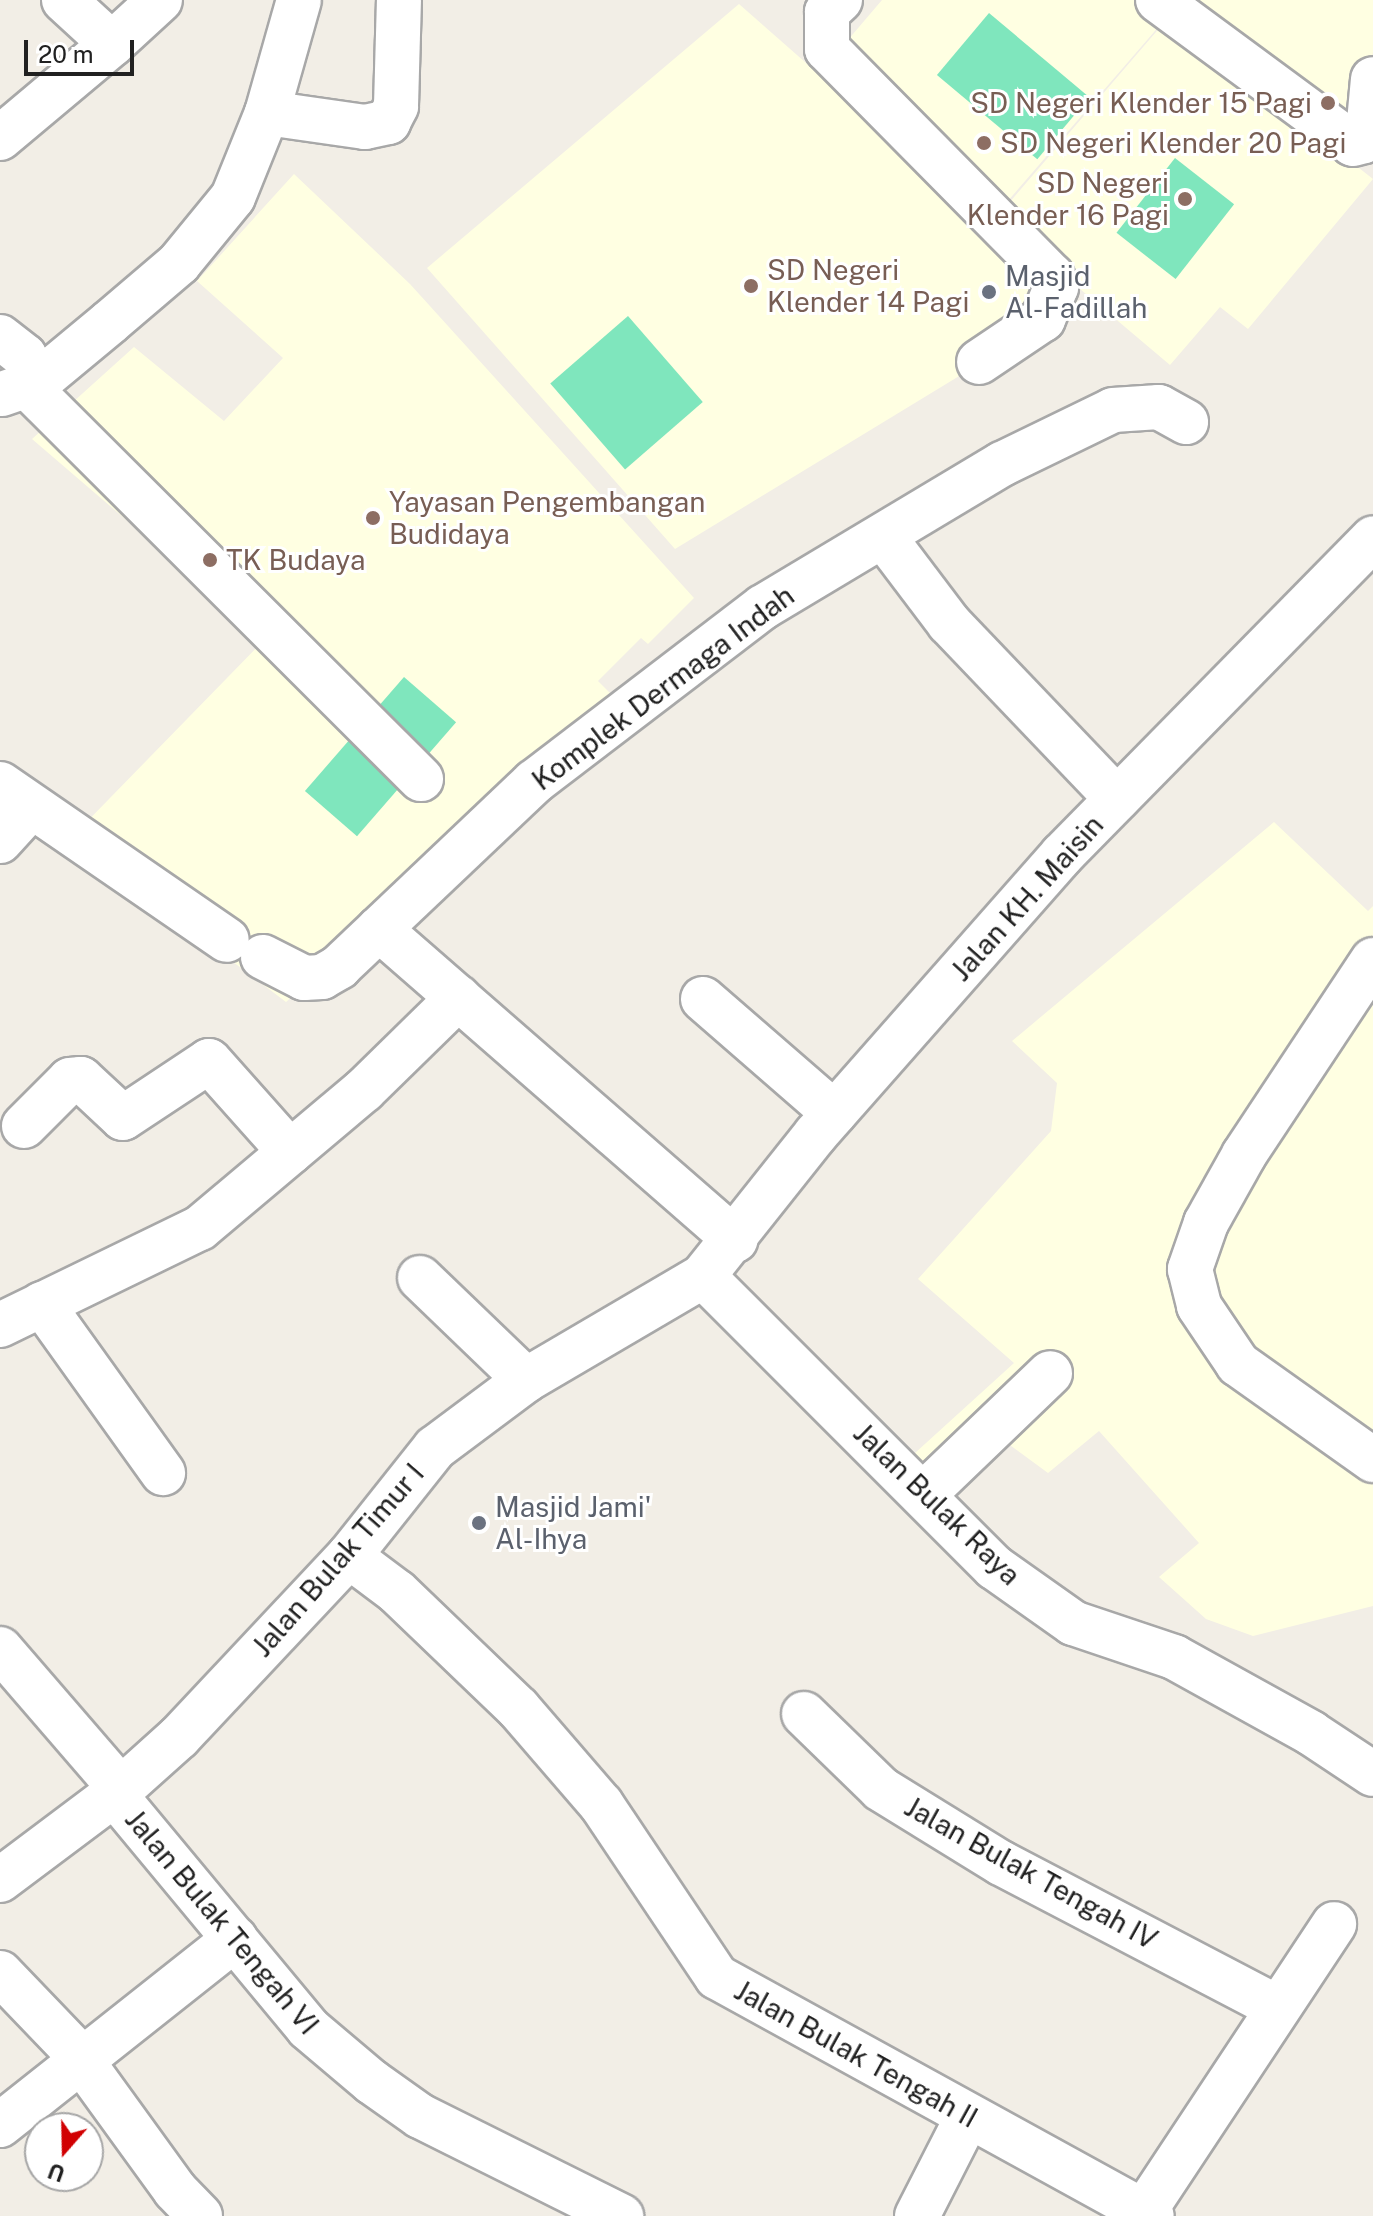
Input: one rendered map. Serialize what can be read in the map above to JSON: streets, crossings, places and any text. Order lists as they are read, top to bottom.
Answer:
{
  "streets": {
    "street": [
      "Komplek Dermaga Indah",
      "Jalan KH. Maisin",
      "Jalan Bulak Raya",
      "Jalan Bulak Timur I",
      "Jalan Bulak Tengah IV",
      "Jalan Bulak Tengah VI",
      "Jalan Bulak Tengah II"
    ]
  },
  "crossings": [
    ["Jalan KH. Maisin", "Jalan Bulak Raya"],
    ["Jalan KH. Maisin", "Jalan Bulak Timur I"],
    ["Jalan Bulak Raya", "Jalan Bulak Timur I"],
    ["Jalan Bulak Timur I", "Jalan Bulak Tengah VI"],
    ["Jalan Bulak Timur I", "Jalan Bulak Tengah II"]
  ],
  "places": [
    "SD Negeri Klender 15 Pagi",
    "SD Negeri Klender 20 Pagi",
    "SD Negeri Klender 16 Pagi",
    "SD Negeri Klender 14 Pagi",
    "Masjid Al-Fadillah",
    "Yayasan Pengembangan Budidaya",
    "TK Budaya",
    "Masjid Jami' Al-Ihya"
  ],
  "scale_bar": "20 m",
  "north": "bottom"
}
